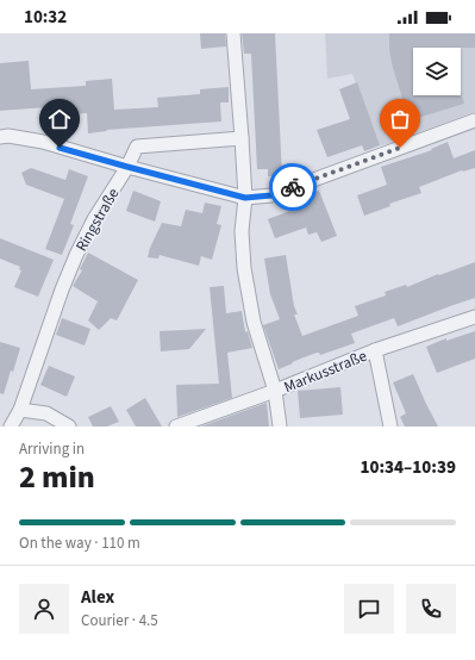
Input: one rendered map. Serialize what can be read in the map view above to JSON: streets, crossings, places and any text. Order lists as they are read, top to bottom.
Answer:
{
  "streets": {
    "street": ["Ringstraße", "Markusstraße"]
  },
  "page": {
    "status": "10:32",
    "heading": ["2 min", "Arriving in", "10:34–10:39"],
    "panel": ["Alex", "Courier · 4.5"],
    "bar": "On the way · 110 m"
  }
}
